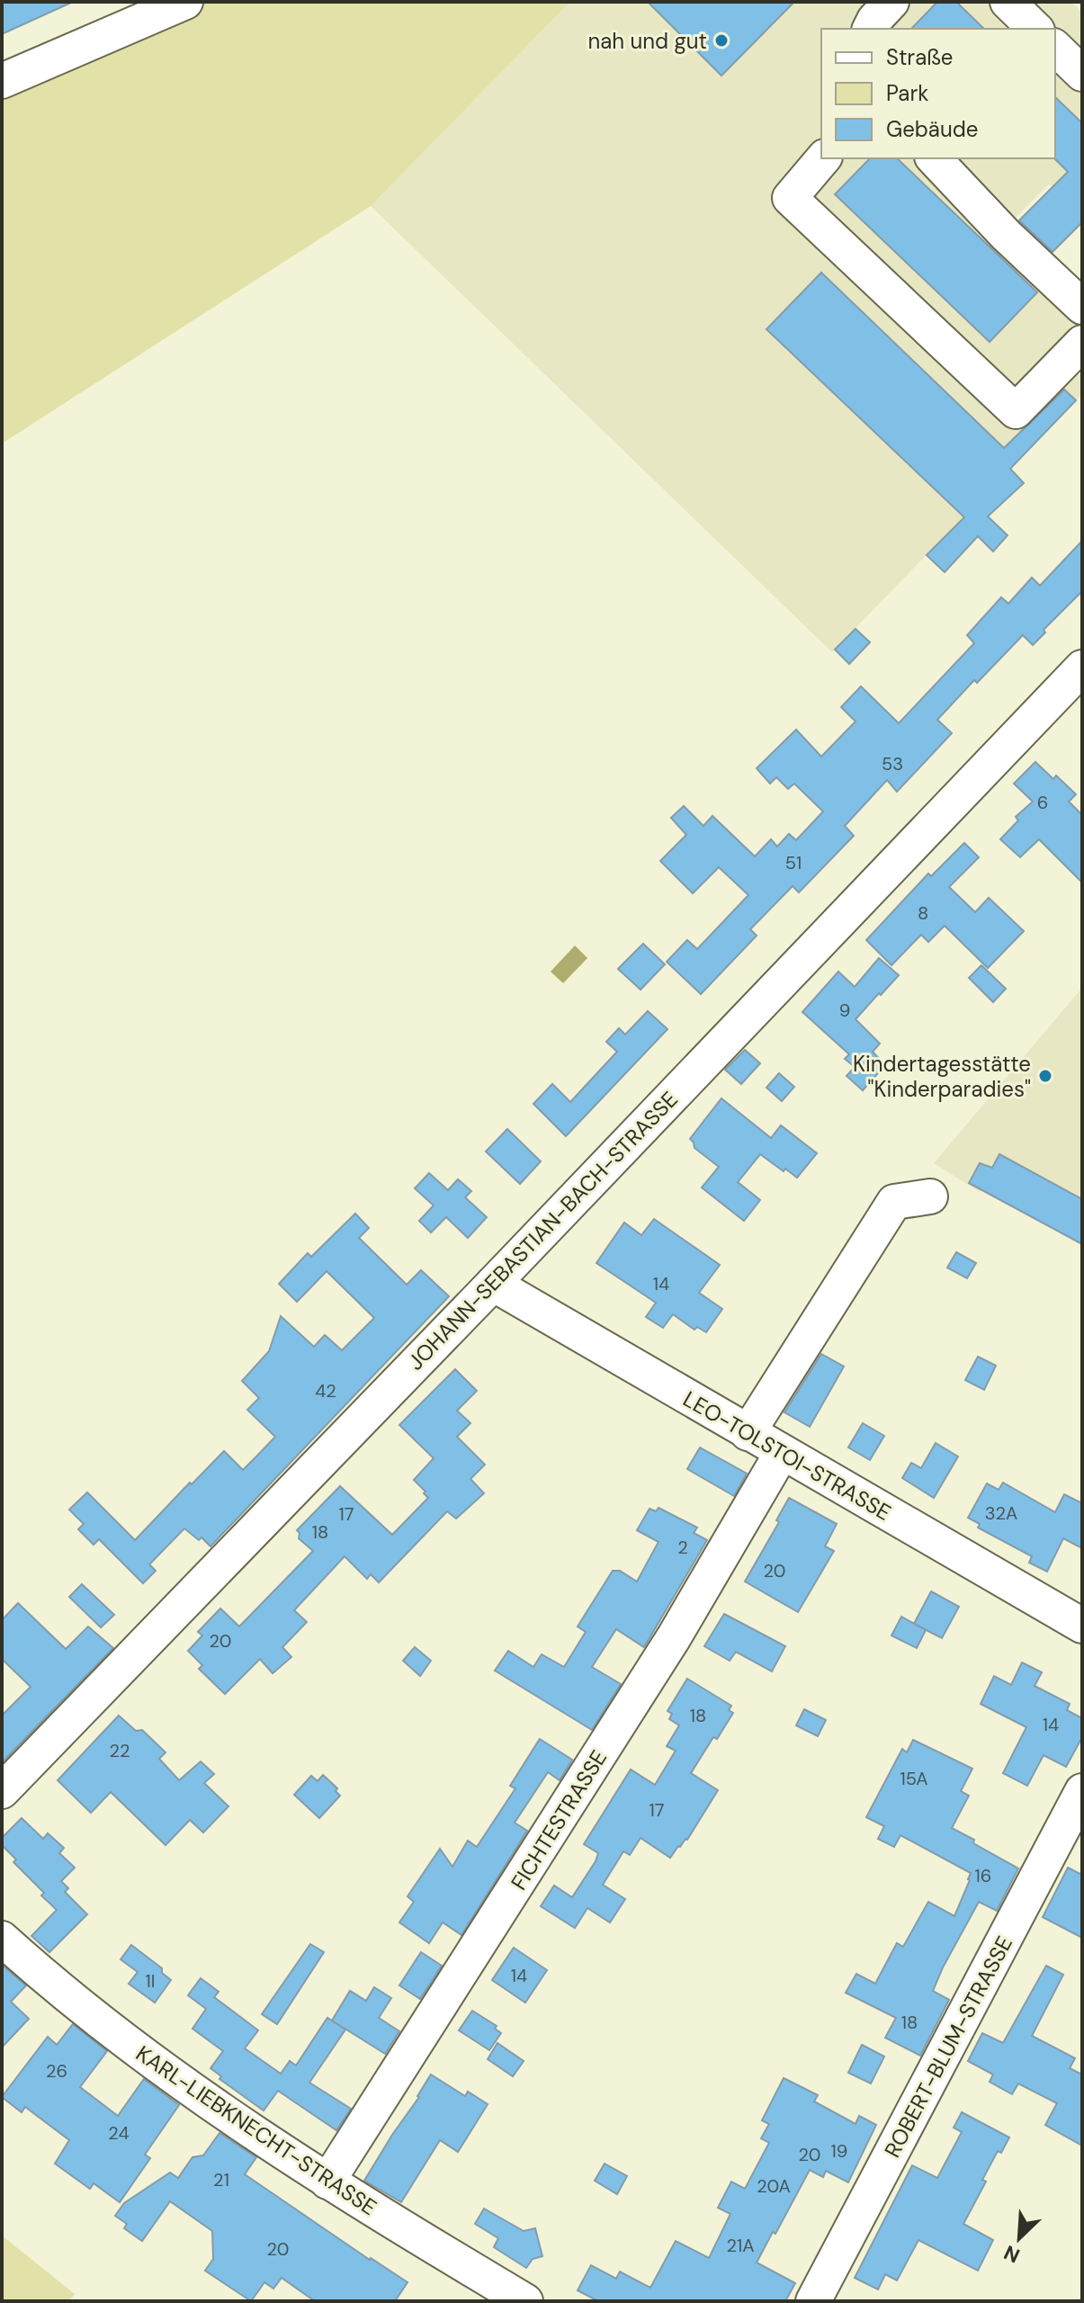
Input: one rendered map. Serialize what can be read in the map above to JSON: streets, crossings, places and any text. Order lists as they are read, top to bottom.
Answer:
{
  "streets": {
    "street": [
      "JOHANN-SEBASTIAN-BACH-STRASSE",
      "LEO-TOLSTOI-STRASSE",
      "FICHTESTRASSE",
      "ROBERT-BLUM-STRASSE",
      "KARL-LIEBKNECHT-STRASSE"
    ]
  },
  "crossings": [
    ["JOHANN-SEBASTIAN-BACH-STRASSE", "LEO-TOLSTOI-STRASSE"],
    ["LEO-TOLSTOI-STRASSE", "FICHTESTRASSE"],
    ["FICHTESTRASSE", "KARL-LIEBKNECHT-STRASSE"]
  ],
  "places": ["nah und gut", "Kindertagesstätte \"Kinderparadies\""],
  "house_numbers": [
    "53",
    "6",
    "51",
    "8",
    "9",
    "14",
    "42",
    "32A",
    "17",
    "18",
    "2",
    "20",
    "20",
    "18",
    "14",
    "22",
    "15A",
    "17",
    "16",
    "14",
    "1I",
    "18",
    "26",
    "24",
    "19",
    "20",
    "21",
    "20A",
    "21A",
    "20"
  ],
  "legend": ["Straße", "Park", "Gebäude"],
  "north": "bottom left"
}
